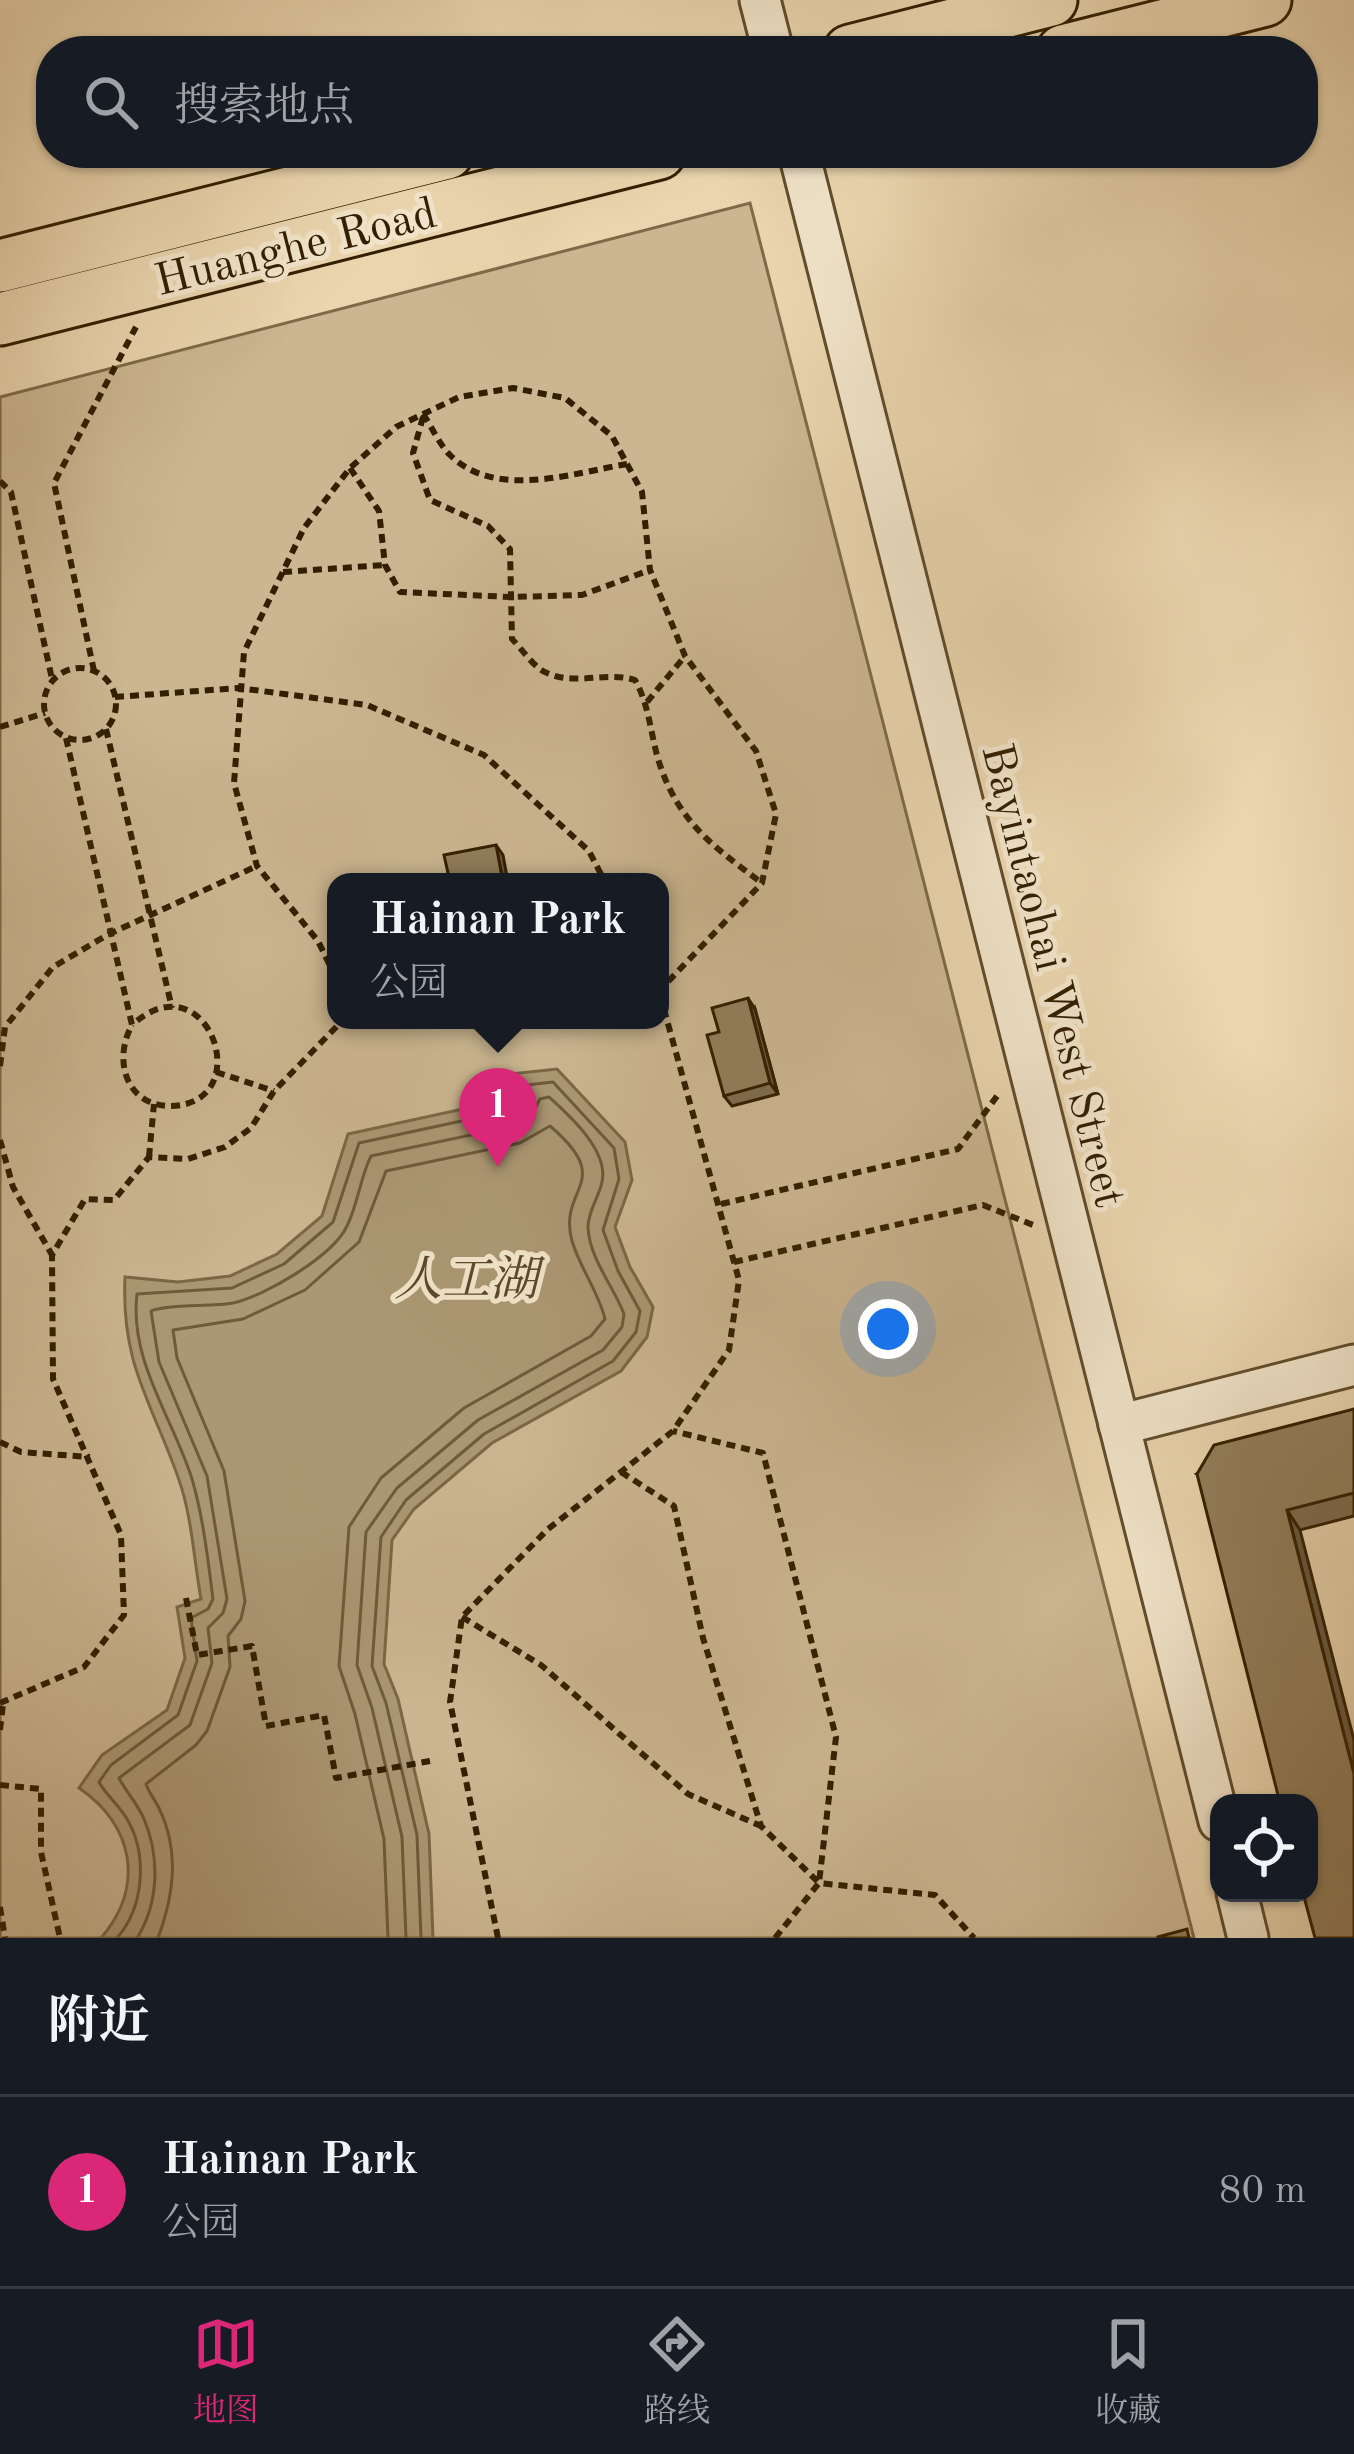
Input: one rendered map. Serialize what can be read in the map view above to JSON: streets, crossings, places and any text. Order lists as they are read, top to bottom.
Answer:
{
  "streets": {
    "main road": ["Huanghe Road"],
    "street": ["Bayintaohai West Street"]
  },
  "water": ["人工湖"],
  "page": {
    "search": "搜索地点",
    "popup": ["Hainan Park", "公园"],
    "pins": "1",
    "heading": "附近",
    "list": [
      {
        "mark": "1",
        "name": "Hainan Park",
        "note": "公园",
        "value": "80 m"
      }
    ],
    "nav": ["地图", "路线", "收藏"]
  }
}
